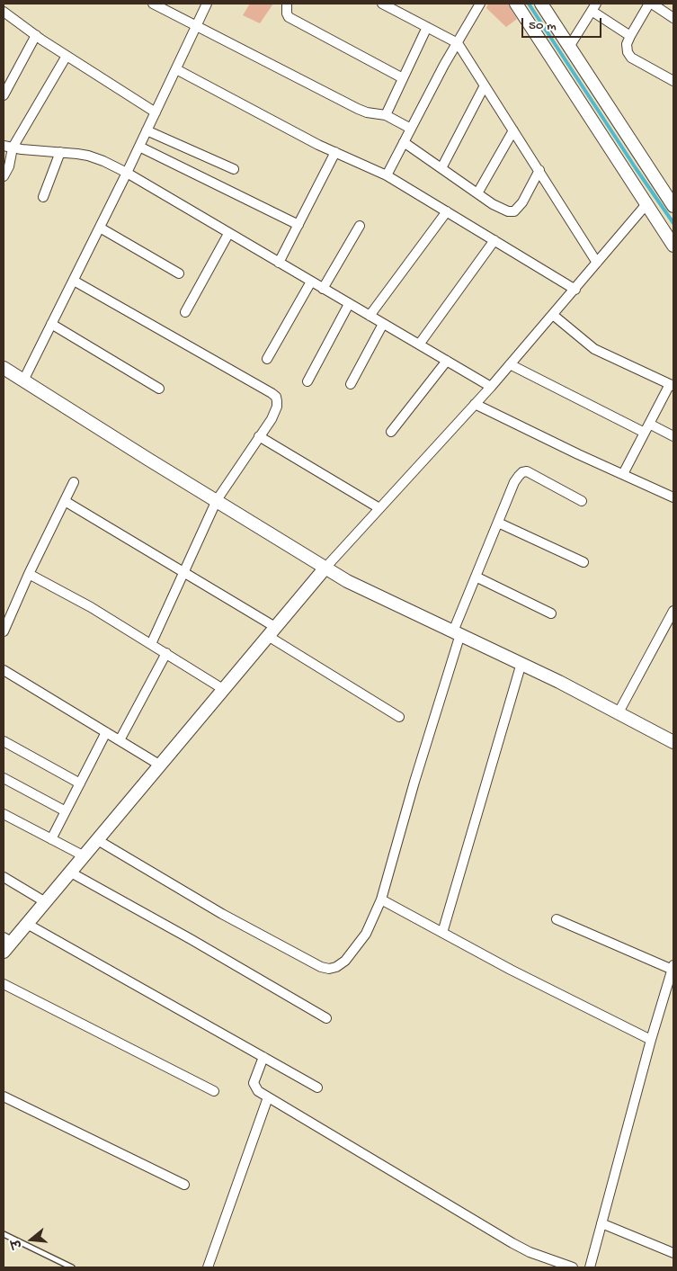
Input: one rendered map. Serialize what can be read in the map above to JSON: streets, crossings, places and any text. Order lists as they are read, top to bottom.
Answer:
{
  "scale_bar": "50 m",
  "north": "left"
}
